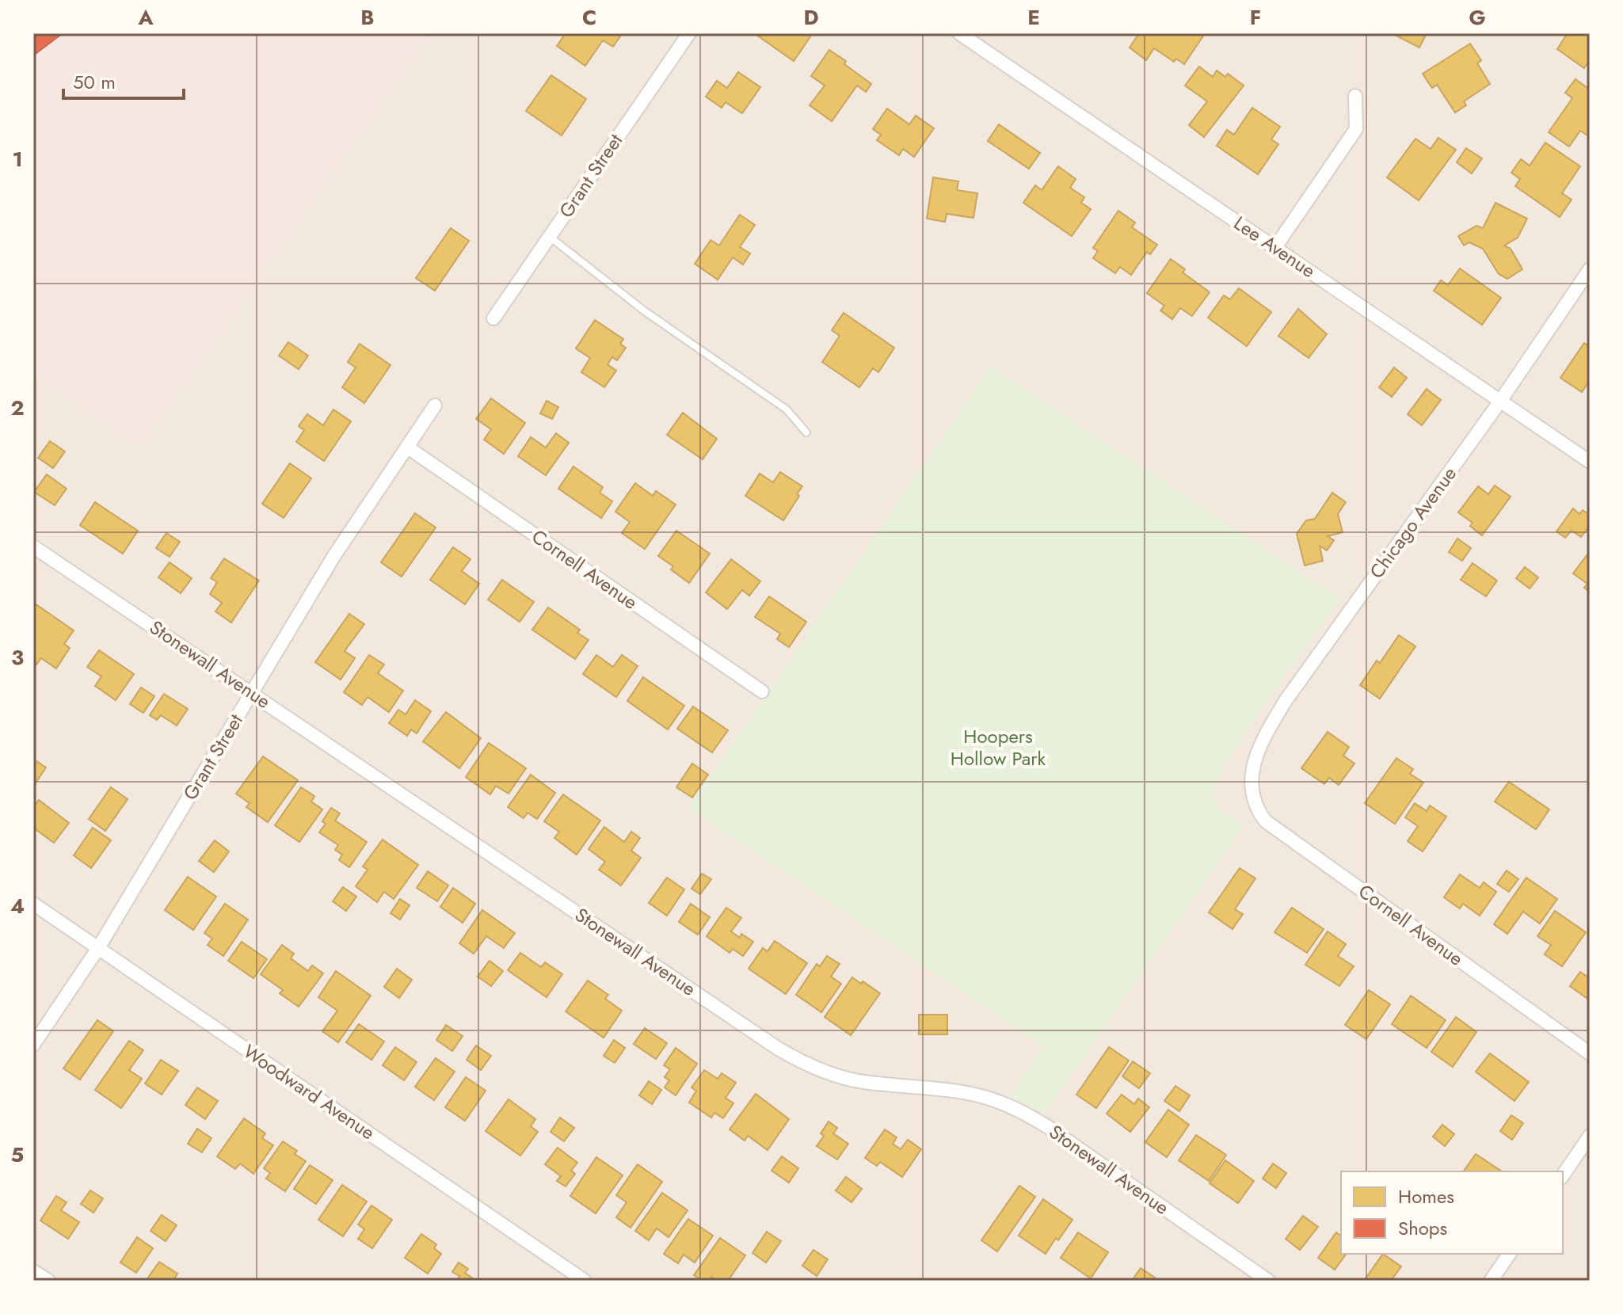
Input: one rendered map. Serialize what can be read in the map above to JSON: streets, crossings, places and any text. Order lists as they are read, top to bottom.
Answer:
{
  "streets": {
    "street": [
      "Grant Street",
      "Lee Avenue",
      "Chicago Avenue",
      "Cornell Avenue",
      "Stonewall Avenue",
      "Woodward Avenue"
    ]
  },
  "crossings": [
    ["Grant Street", "Cornell Avenue"],
    ["Grant Street", "Stonewall Avenue"],
    ["Grant Street", "Woodward Avenue"],
    ["Lee Avenue", "Chicago Avenue"],
    ["Chicago Avenue", "Cornell Avenue"]
  ],
  "parks": ["Hoopers Hollow Park"],
  "legend": ["Homes", "Shops"],
  "scale_bar": "50 m",
  "grid": {
    "columns": [
      "A",
      "B",
      "C",
      "D",
      "E",
      "F",
      "G"
    ],
    "rows": [
      "1",
      "2",
      "3",
      "4",
      "5"
    ]
  }
}
